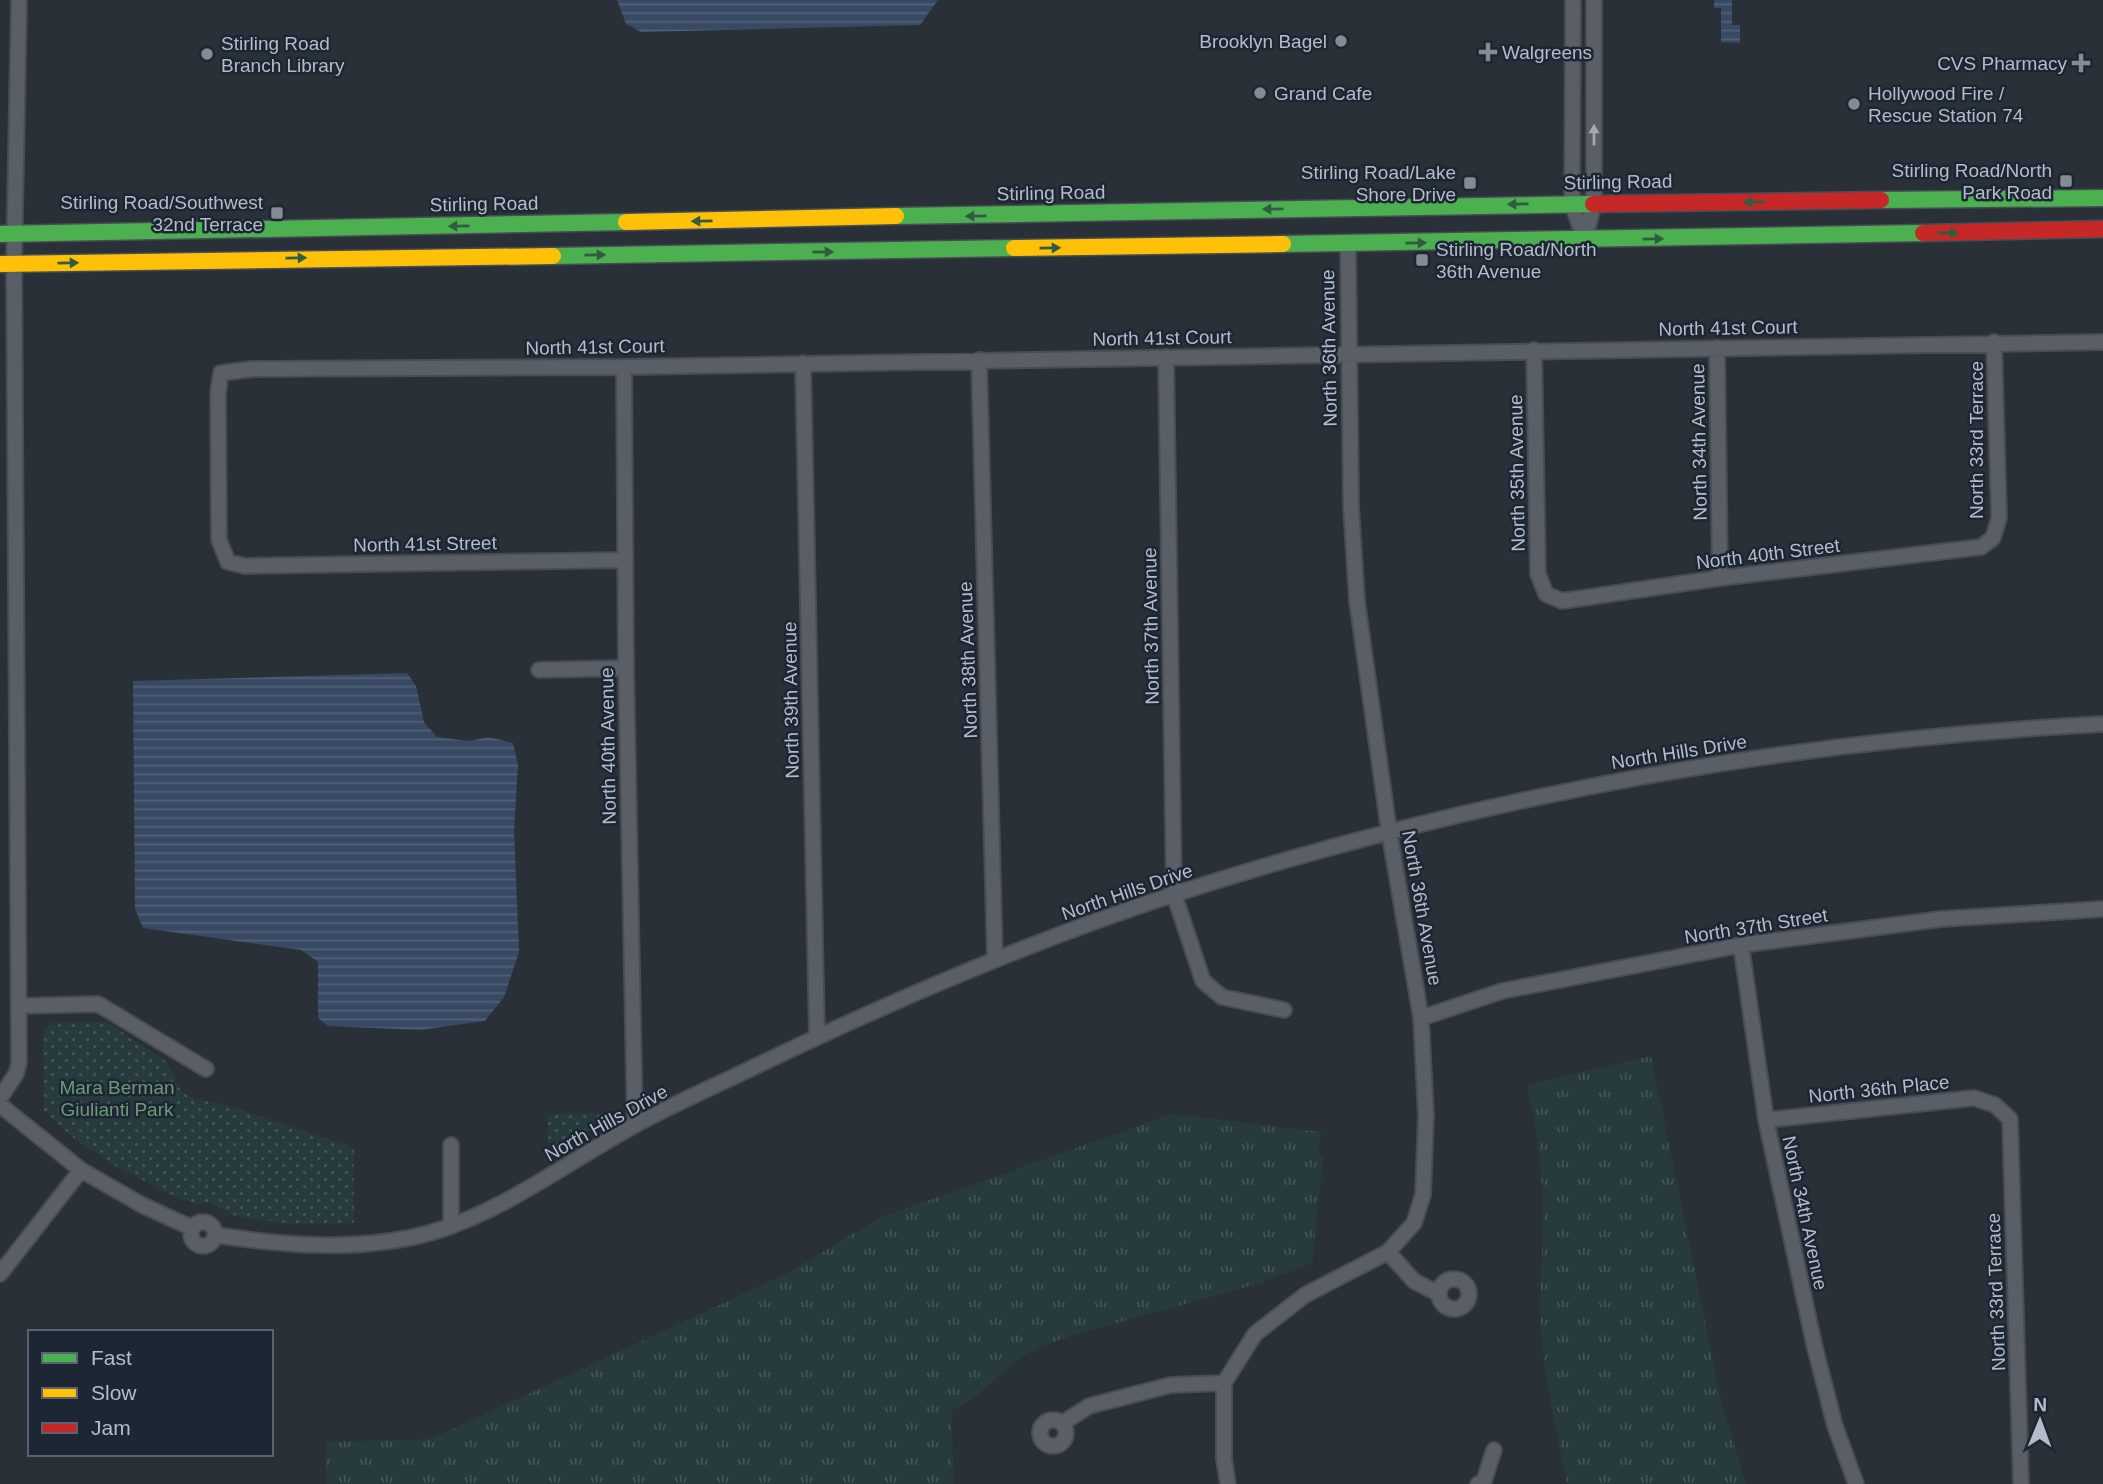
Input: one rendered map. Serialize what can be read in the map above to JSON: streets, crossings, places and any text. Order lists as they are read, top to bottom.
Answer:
{
  "streets": {
    "main road": ["Stirling Road"],
    "street": [
      "North 41st Court",
      "North 36th Avenue",
      "North 33rd Terrace",
      "North 34th Avenue",
      "North 35th Avenue",
      "North 41st Street",
      "North 40th Street",
      "North 37th Avenue",
      "North 38th Avenue",
      "North 39th Avenue",
      "North 40th Avenue",
      "North Hills Drive",
      "North 37th Street",
      "North 36th Place"
    ]
  },
  "crossings": [
    ["North 41st Court", "North 36th Avenue"],
    ["North 41st Court", "North 33rd Terrace"],
    ["North 41st Court", "North 34th Avenue"],
    ["North 41st Court", "North 35th Avenue"],
    ["North 41st Court", "North 41st Street"],
    ["North 41st Court", "North 37th Avenue"],
    ["North 41st Court", "North 38th Avenue"],
    ["North 41st Court", "North 39th Avenue"],
    ["North 41st Court", "North 40th Avenue"],
    ["North 36th Avenue", "North Hills Drive"],
    ["North 36th Avenue", "North 37th Street"],
    ["North 33rd Terrace", "North 40th Street"],
    ["North 33rd Terrace", "North 36th Place"],
    ["North 34th Avenue", "North 40th Street"],
    ["North 34th Avenue", "North 37th Street"],
    ["North 34th Avenue", "North 36th Place"],
    ["North 35th Avenue", "North 40th Street"],
    ["North 41st Street", "North 40th Avenue"],
    ["North 37th Avenue", "North Hills Drive"],
    ["North 38th Avenue", "North Hills Drive"],
    ["North 39th Avenue", "North Hills Drive"],
    ["North 40th Avenue", "North Hills Drive"]
  ],
  "parks": ["Mara Berman Giulianti Park"],
  "places": {
    "other": [
      "Brooklyn Bagel",
      "Stirling Road Branch Library",
      "Grand Cafe",
      "Hollywood Fire / Rescue Station 74"
    ],
    "health": ["Walgreens", "CVS Pharmacy"],
    "transit": [
      "Stirling Road/North Park Road",
      "Stirling Road/Lake Shore Drive",
      "Stirling Road/Southwest 32nd Terrace",
      "Stirling Road/North 36th Avenue"
    ]
  },
  "legend": ["Fast", "Slow", "Jam"],
  "north": "top"
}
